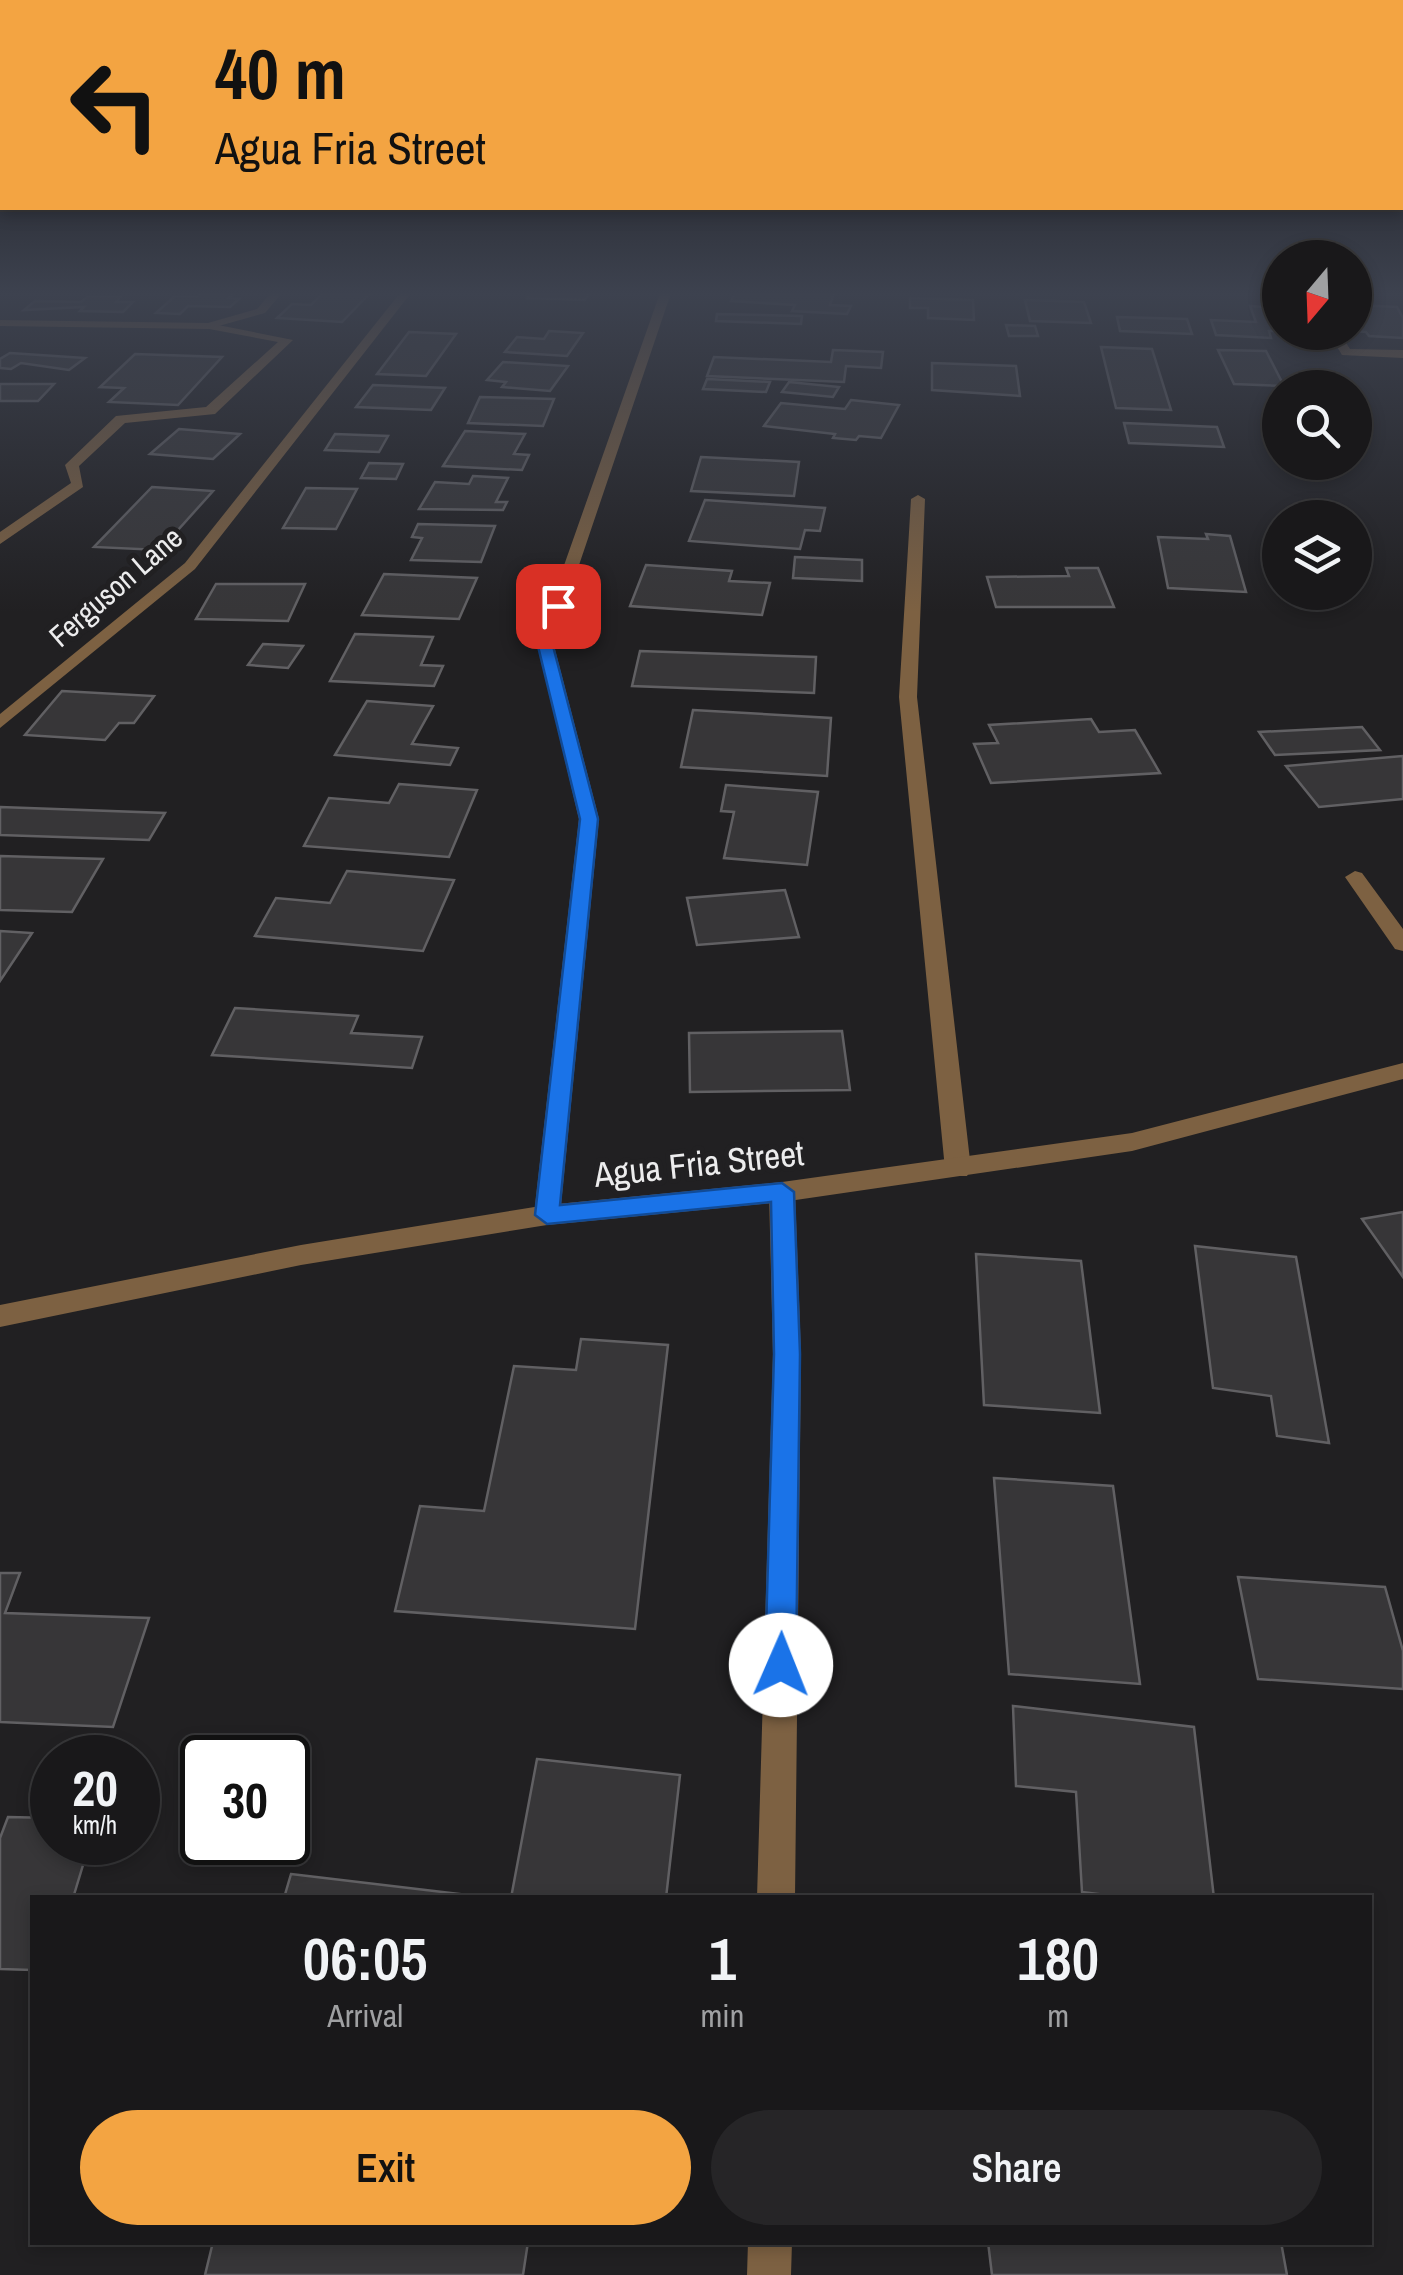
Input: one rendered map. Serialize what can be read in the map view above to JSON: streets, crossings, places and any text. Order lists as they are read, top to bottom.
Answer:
{
  "streets": {
    "street": ["Ferguson Lane", "Agua Fria Street"]
  },
  "north": "bottom",
  "page": {
    "turn": ["40 m", "Agua Fria Street"],
    "speed": "20 km/h",
    "limit": "30",
    "eta": [
      "06:05",
      "Arrival",
      "1",
      "min",
      "180",
      "m"
    ],
    "buttons": ["Exit", "Share"]
  }
}
